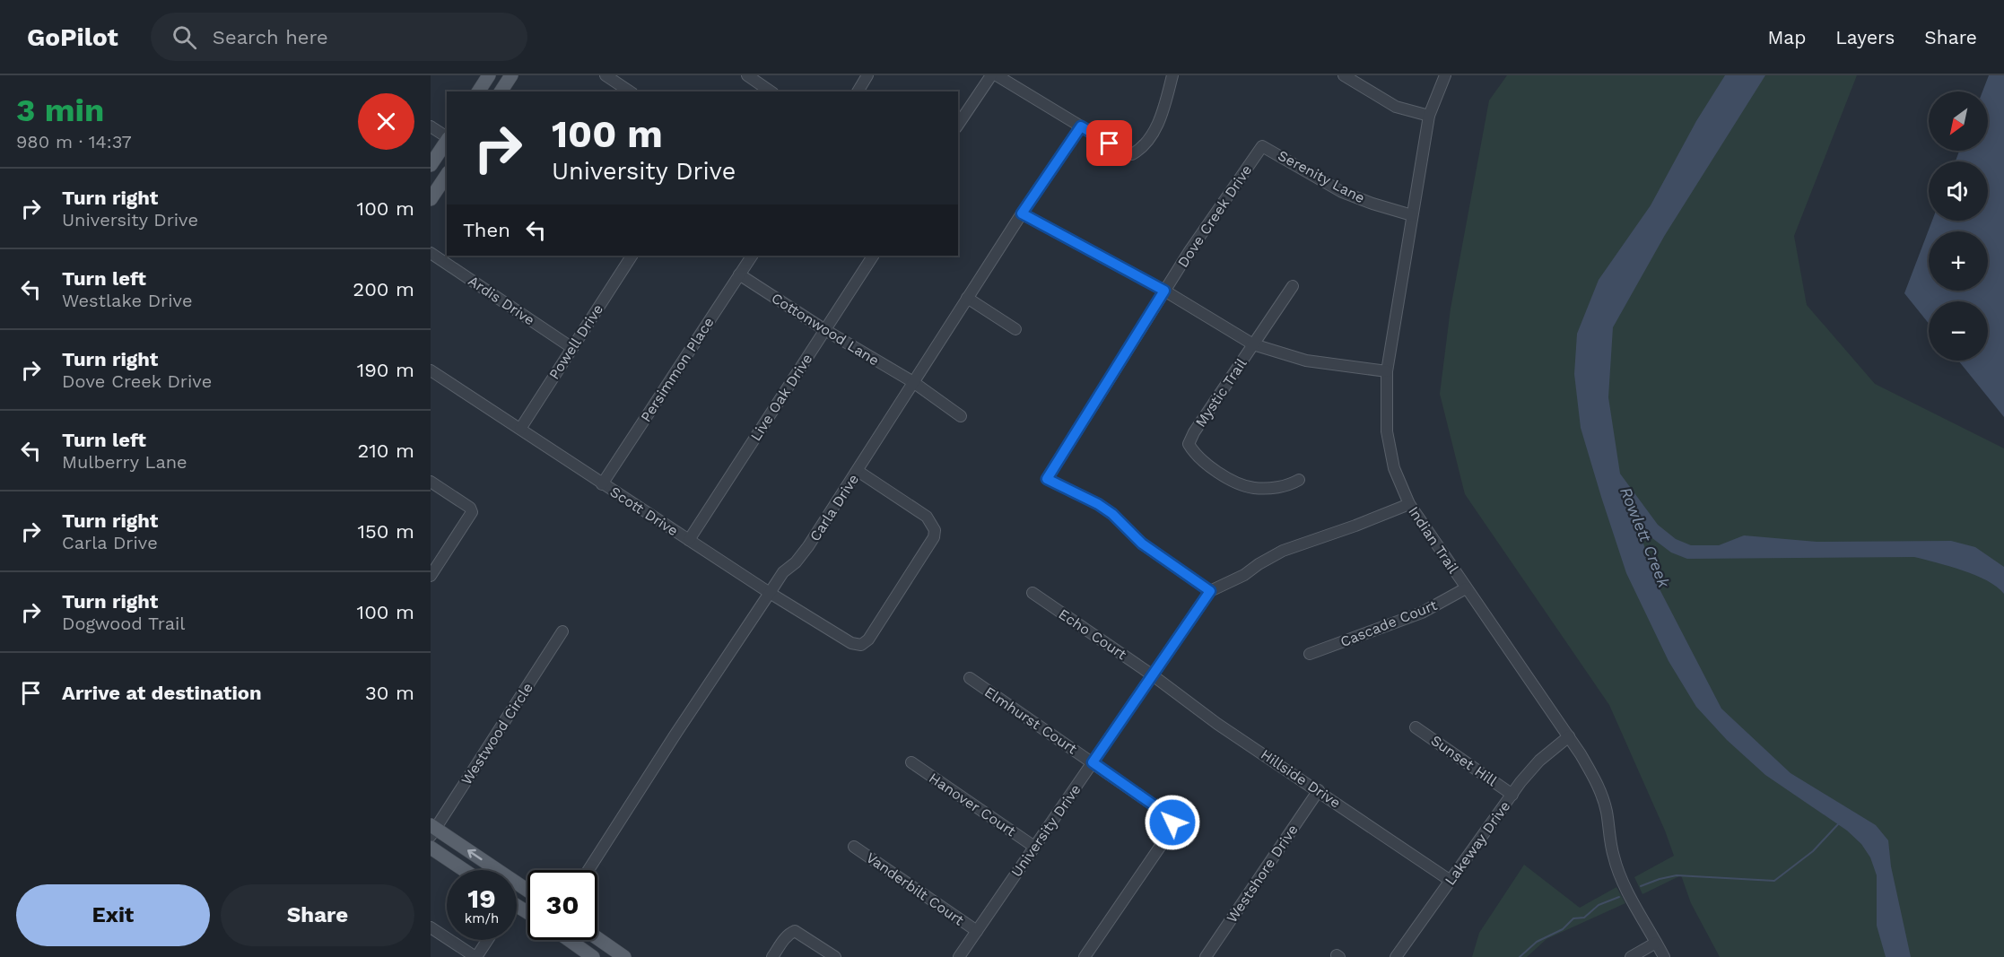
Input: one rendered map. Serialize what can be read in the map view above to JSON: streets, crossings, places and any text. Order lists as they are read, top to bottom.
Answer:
{
  "streets": {
    "street": [
      "Serenity Lane",
      "Dove Creek Drive",
      "Ardis Drive",
      "Cottonwood Lane",
      "Powell Drive",
      "Persimmon Place",
      "Mystic Trail",
      "Live Oak Drive",
      "Carla Drive",
      "Scott Drive",
      "Indian Trail",
      "Cascade Court",
      "Echo Court",
      "Elmhurst Court",
      "Westwood Circle",
      "Sunset Hill",
      "Hillside Drive",
      "Hanover Court",
      "University Drive",
      "Lakeway Drive",
      "Westshore Drive",
      "Vanderbilt Court"
    ]
  },
  "crossings": [
    ["Serenity Lane", "Dove Creek Drive"],
    ["Serenity Lane", "Indian Trail"],
    ["Dove Creek Drive", "University Drive"],
    ["Ardis Drive", "Powell Drive"],
    ["Cottonwood Lane", "Persimmon Place"],
    ["Cottonwood Lane", "Live Oak Drive"],
    ["Cottonwood Lane", "Carla Drive"],
    ["Powell Drive", "Scott Drive"],
    ["Persimmon Place", "Scott Drive"],
    ["Live Oak Drive", "Scott Drive"],
    ["Carla Drive", "Scott Drive"],
    ["Indian Trail", "Cascade Court"],
    ["Indian Trail", "University Drive"],
    ["Indian Trail", "Lakeway Drive"],
    ["Echo Court", "Hillside Drive"],
    ["Echo Court", "University Drive"],
    ["Elmhurst Court", "University Drive"],
    ["Sunset Hill", "Lakeway Drive"],
    ["Hillside Drive", "University Drive"],
    ["Hillside Drive", "Lakeway Drive"],
    ["Hillside Drive", "Westshore Drive"],
    ["Hanover Court", "University Drive"],
    ["University Drive", "Vanderbilt Court"]
  ],
  "water": ["Rowlett Creek"],
  "north": "bottom left",
  "page": {
    "header": "GoPilot",
    "search": "Search here",
    "nav": ["Map", "Layers", "Share"],
    "heading": ["3 min", "980 m · 14:37"],
    "map_buttons": ["+", "−"],
    "turn": ["100 m", "University Drive"],
    "list": [
      {
        "name": "Turn right",
        "note": "University Drive",
        "value": "100 m"
      },
      {
        "name": "Turn left",
        "note": "Westlake Drive",
        "value": "200 m"
      },
      {
        "name": "Turn right",
        "note": "Dove Creek Drive",
        "value": "190 m"
      },
      {
        "name": "Turn left",
        "note": "Mulberry Lane",
        "value": "210 m"
      },
      {
        "name": "Turn right",
        "note": "Carla Drive",
        "value": "150 m"
      },
      {
        "name": "Turn right",
        "note": "Dogwood Trail",
        "value": "100 m"
      },
      {
        "name": "Arrive at destination",
        "value": "30 m"
      }
    ],
    "then": "Then",
    "speed": "19 km/h",
    "limit": "30",
    "buttons": ["Exit", "Share"]
  }
}
